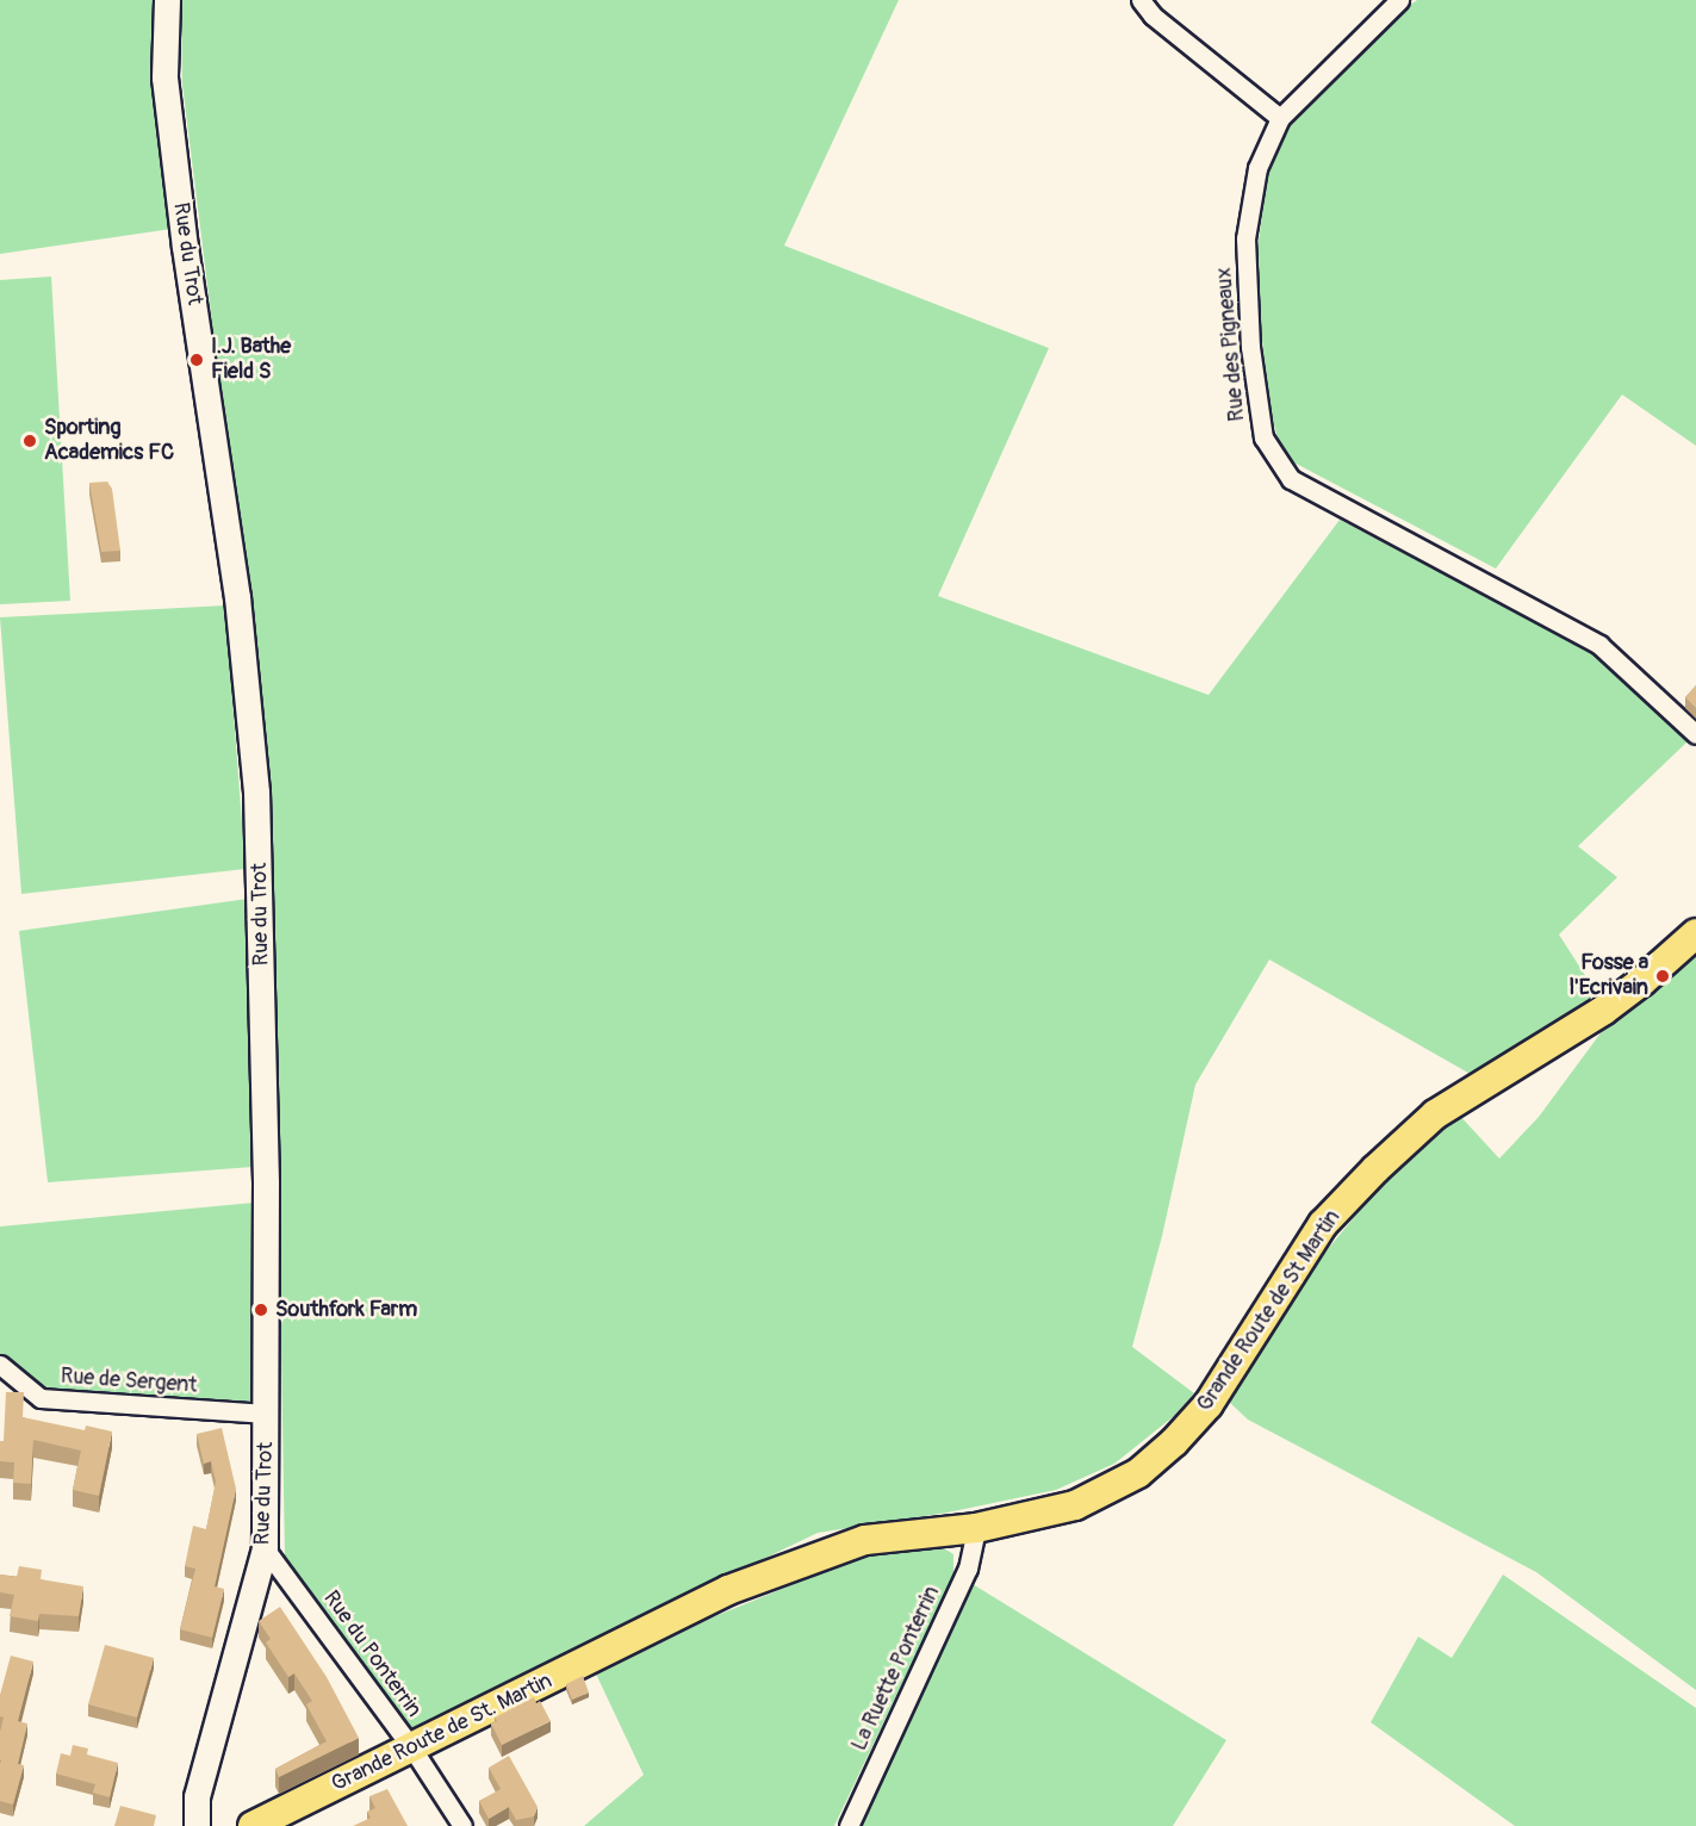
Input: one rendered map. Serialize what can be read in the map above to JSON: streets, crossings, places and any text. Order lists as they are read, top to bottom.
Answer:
{
  "streets": {
    "main road": ["Rue du Trot", "Grande Route de St Martin", "Grande Route de St. Martin"],
    "street": [
      "Rue des Pigneaux",
      "Rue de Sergent",
      "Rue du Ponterrin",
      "La Ruette Ponterrin"
    ]
  },
  "crossings": [
    ["Rue du Trot", "Rue de Sergent"],
    ["Rue du Trot", "Rue du Ponterrin"],
    ["Grande Route de St Martin", "La Ruette Ponterrin"],
    ["Grande Route de St Martin", "Grande Route de St. Martin"],
    ["Rue du Ponterrin", "Grande Route de St. Martin"]
  ],
  "places": [
    "I.J. Bathe Field S",
    "Sporting Academics FC",
    "Fosse a l'Ecrivain",
    "Southfork Farm"
  ]
}
